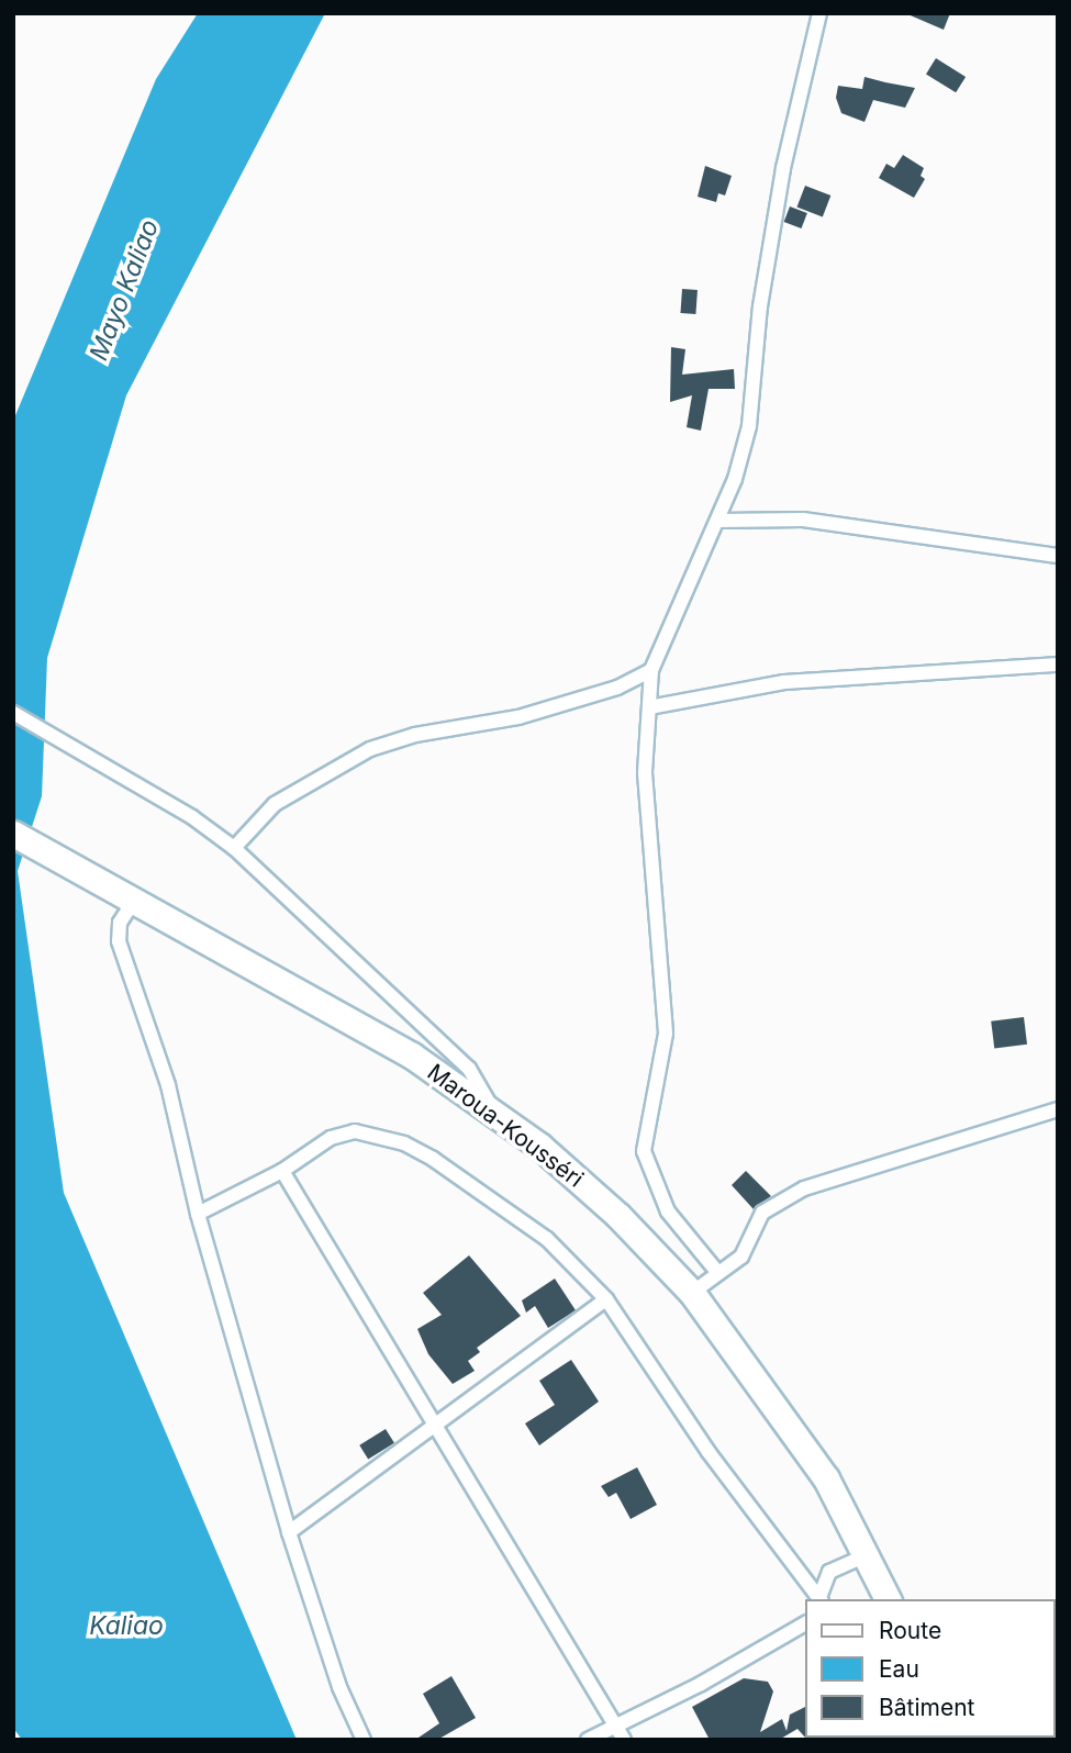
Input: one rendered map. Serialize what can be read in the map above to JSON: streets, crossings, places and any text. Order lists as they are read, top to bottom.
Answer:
{
  "streets": {
    "highway": ["Maroua-Kousséri"]
  },
  "water": ["Mayo Kaliao", "Kaliao"],
  "legend": ["Route", "Eau", "Bâtiment"]
}
